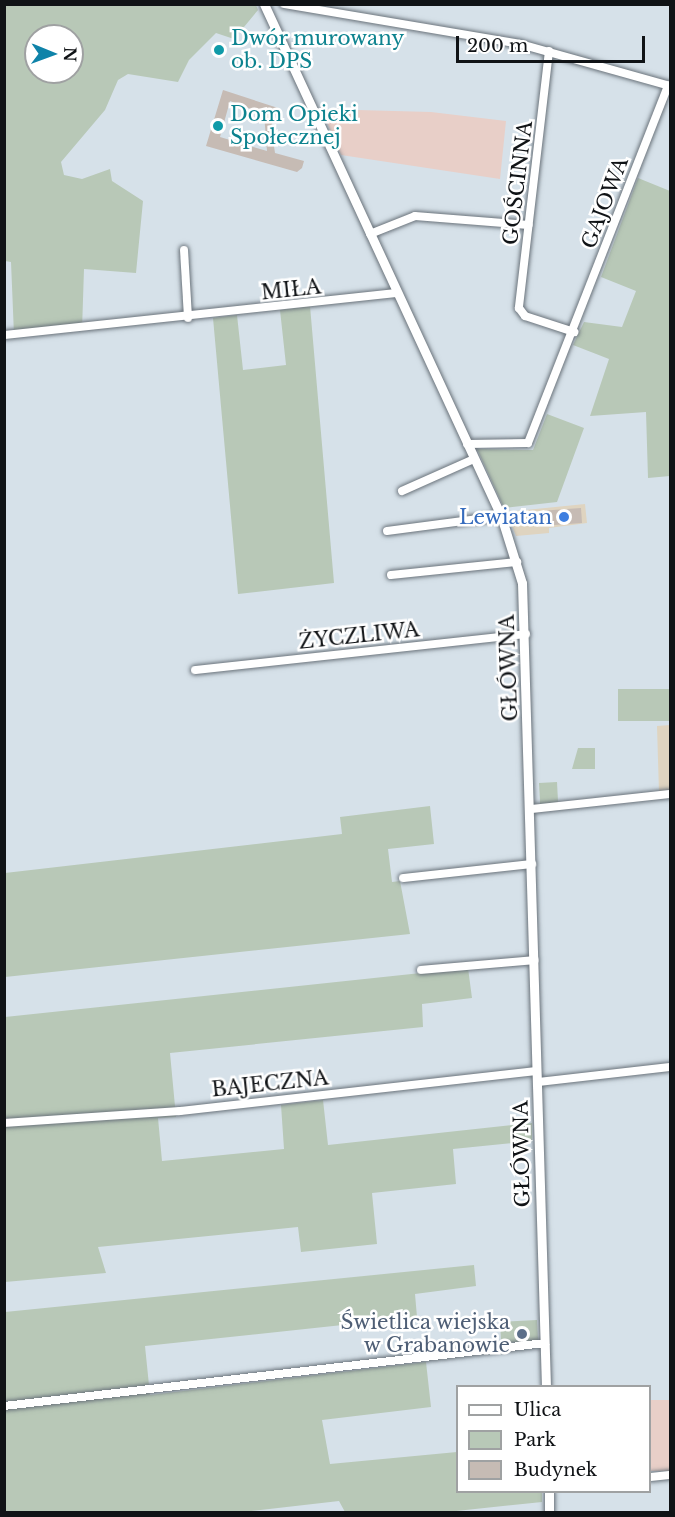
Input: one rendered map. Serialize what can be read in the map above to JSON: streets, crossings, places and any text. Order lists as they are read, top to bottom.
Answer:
{
  "streets": {
    "street": [
      "GOŚCINNA",
      "GAJOWA",
      "MIŁA",
      "ŻYCZLIWA",
      "GŁÓWNA",
      "BAJECZNA"
    ]
  },
  "crossings": [
    ["GOŚCINNA", "GAJOWA"],
    ["GAJOWA", "GŁÓWNA"],
    ["MIŁA", "GŁÓWNA"],
    ["ŻYCZLIWA", "GŁÓWNA"],
    ["GŁÓWNA", "BAJECZNA"]
  ],
  "places": [
    "Dwór murowany ob. DPS",
    "Dom Opieki Społecznej",
    "Lewiatan",
    "Świetlica wiejska w Grabanowie"
  ],
  "legend": ["Ulica", "Park", "Budynek"],
  "scale_bar": "200 m",
  "north": "right"
}
